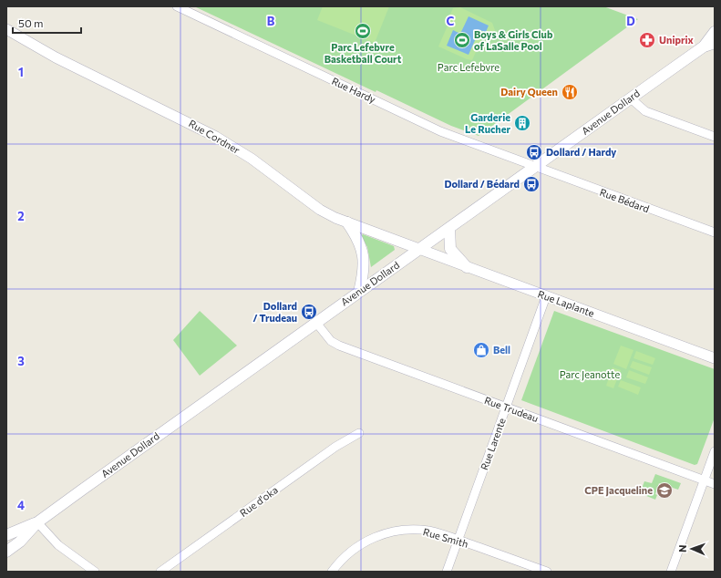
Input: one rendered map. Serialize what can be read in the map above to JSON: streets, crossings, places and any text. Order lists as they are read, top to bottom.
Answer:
{
  "streets": {
    "main road": ["Avenue Dollard"],
    "street": [
      "Rue Hardy",
      "Rue Cordner",
      "Rue Bédard",
      "Rue Laplante",
      "Rue Trudeau",
      "Rue Larente",
      "Rue d'oka",
      "Rue Smith"
    ]
  },
  "crossings": [
    ["Rue Hardy", "Avenue Dollard"],
    ["Rue Hardy", "Rue Bédard"],
    ["Avenue Dollard", "Rue Cordner"],
    ["Avenue Dollard", "Rue Bédard"],
    ["Avenue Dollard", "Rue Laplante"],
    ["Avenue Dollard", "Rue Trudeau"],
    ["Rue Cordner", "Rue Laplante"],
    ["Rue Laplante", "Rue Larente"],
    ["Rue Trudeau", "Rue Larente"],
    ["Rue Larente", "Rue Smith"]
  ],
  "parks": ["Parc Lefebvre", "Parc Jeanotte"],
  "places": {
    "sports": ["Parc Lefebvre Basketball Court", "Boys & Girls Club of LaSalle Pool"],
    "pharmacy": ["Uniprix"],
    "restaurant": ["Dairy Queen"],
    "building": ["Garderie Le Rucher"],
    "bus stop": ["Dollard / Hardy", "Dollard / Bédard", "Dollard / Trudeau"],
    "shop": ["Bell"],
    "school or university": ["CPE Jacqueline"]
  },
  "scale_bar": "50 m",
  "north": "left",
  "grid": {
    "columns": ["B", "C", "D"],
    "rows": [
      "1",
      "2",
      "3",
      "4"
    ]
  }
}
